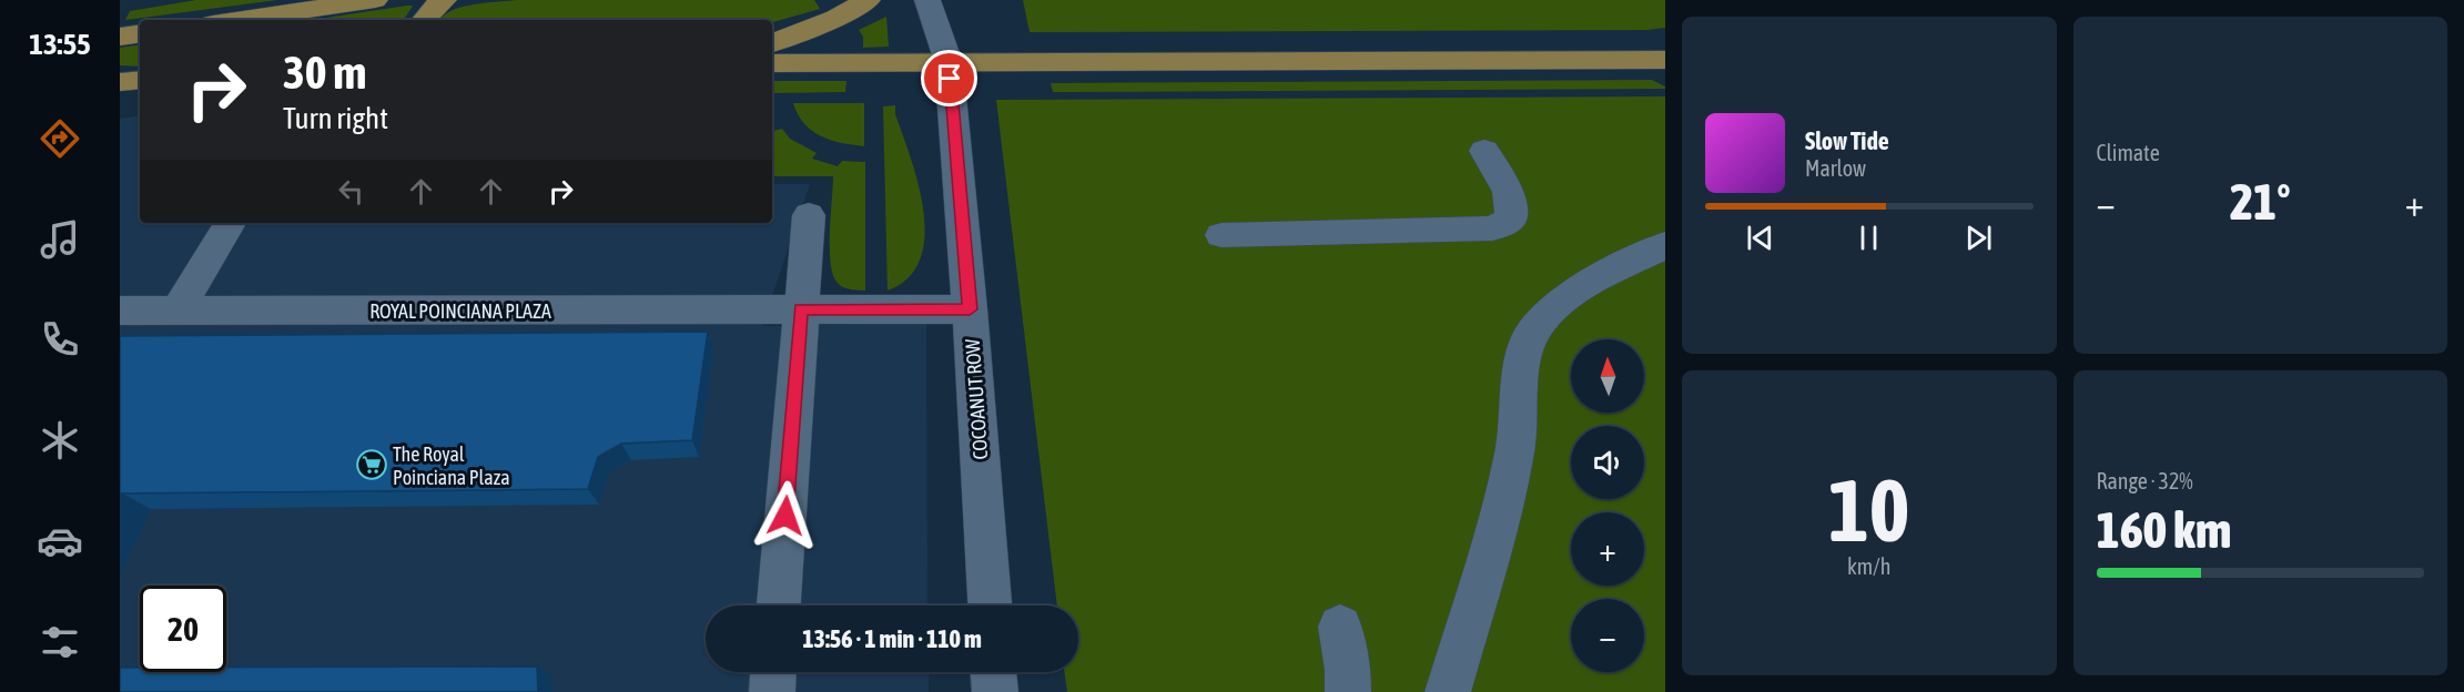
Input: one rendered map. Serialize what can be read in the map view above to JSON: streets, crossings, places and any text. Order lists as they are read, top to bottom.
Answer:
{
  "streets": {
    "street": ["ROYAL POINCIANA PLAZA", "COCOANUT ROW"]
  },
  "crossings": [
    ["ROYAL POINCIANA PLAZA", "COCOANUT ROW"]
  ],
  "places": {
    "supermarket": ["The Royal Poinciana Plaza"]
  },
  "north": "top",
  "page": {
    "tabs": "13:55",
    "tile": [
      "Climate",
      ["10", "km/h"],
      ["Range · 32%", "160 km"]
    ],
    "turn": ["30 m", "Turn right"],
    "song": ["Slow Tide", "Marlow"],
    "heat": ["−", "21°", "+"],
    "map_buttons": ["+", "−"],
    "limit": "20",
    "trip": "13:56 · 1 min · 110 m"
  }
}
